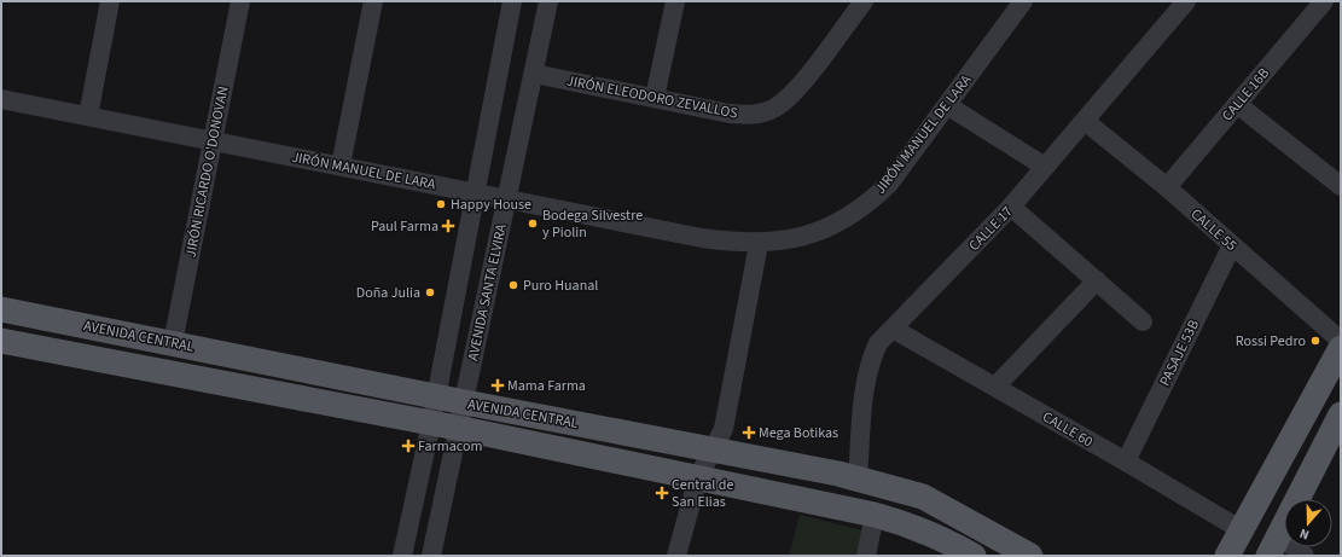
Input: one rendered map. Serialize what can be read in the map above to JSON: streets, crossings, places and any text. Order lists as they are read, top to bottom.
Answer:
{
  "streets": {
    "main road": ["AVENIDA CENTRAL"],
    "street": [
      "CALLE 16B",
      "JIRÓN ELEODORO ZEVALLOS",
      "JIRÓN MANUEL DE LARA",
      "JIRÓN RICARDO O'DONOVAN",
      "CALLE 17",
      "CALLE 55",
      "AVENIDA SANTA ELVIRA",
      "PASAJE 53B",
      "CALLE 60"
    ]
  },
  "crossings": [
    ["CALLE 16B", "CALLE 55"],
    ["JIRÓN ELEODORO ZEVALLOS", "AVENIDA SANTA ELVIRA"],
    ["JIRÓN MANUEL DE LARA", "JIRÓN RICARDO O'DONOVAN"],
    ["JIRÓN MANUEL DE LARA", "AVENIDA SANTA ELVIRA"],
    ["JIRÓN RICARDO O'DONOVAN", "AVENIDA CENTRAL"],
    ["CALLE 17", "CALLE 55"],
    ["CALLE 17", "AVENIDA CENTRAL"],
    ["CALLE 17", "CALLE 60"],
    ["CALLE 55", "PASAJE 53B"],
    ["AVENIDA SANTA ELVIRA", "AVENIDA CENTRAL"],
    ["PASAJE 53B", "CALLE 60"]
  ],
  "places": {
    "other": [
      "Happy House",
      "Bodega Silvestre y Piolin",
      "Puro Huanal",
      "Doña Julia",
      "Rossi Pedro"
    ],
    "health": [
      "Paul Farma",
      "Mama Farma",
      "Mega Botikas",
      "Farmacom",
      "Central de San Elias"
    ]
  },
  "north": "bottom"
}
